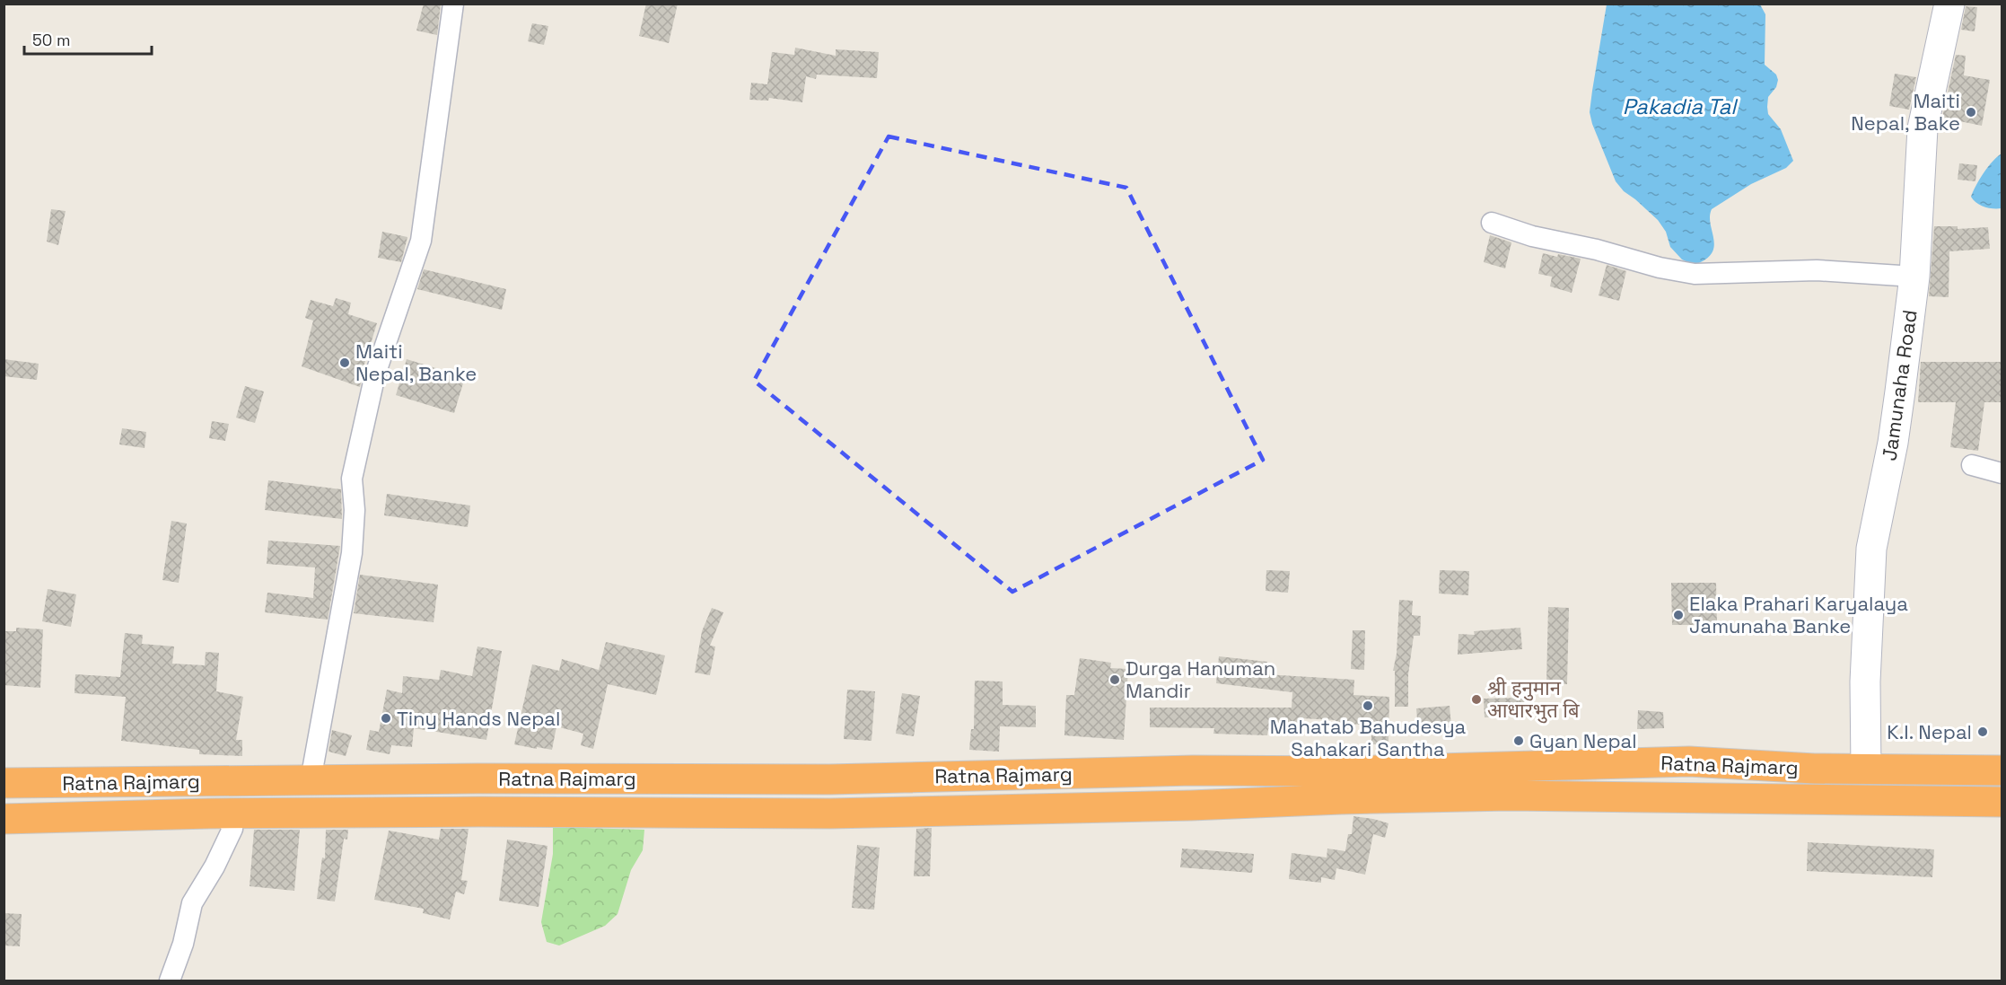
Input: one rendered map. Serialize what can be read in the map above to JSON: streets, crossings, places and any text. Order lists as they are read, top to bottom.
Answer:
{
  "streets": {
    "highway": ["Ratna Rajmarg"],
    "street": ["Jamunaha Road"]
  },
  "crossings": [
    ["Jamunaha Road", "Ratna Rajmarg"]
  ],
  "water": ["Pakadia Tal"],
  "places": [
    "Maiti Nepal, Bake",
    "Maiti Nepal, Banke",
    "Elaka Prahari Karyalaya Jamunaha Banke",
    "Durga Hanuman Mandir",
    "श्री हनुमान आधारभुत बि",
    "Mahatab Bahudesya Sahakari Santha",
    "Tiny Hands Nepal",
    "K.I. Nepal",
    "Gyan Nepal"
  ],
  "scale_bar": "50 m"
}
